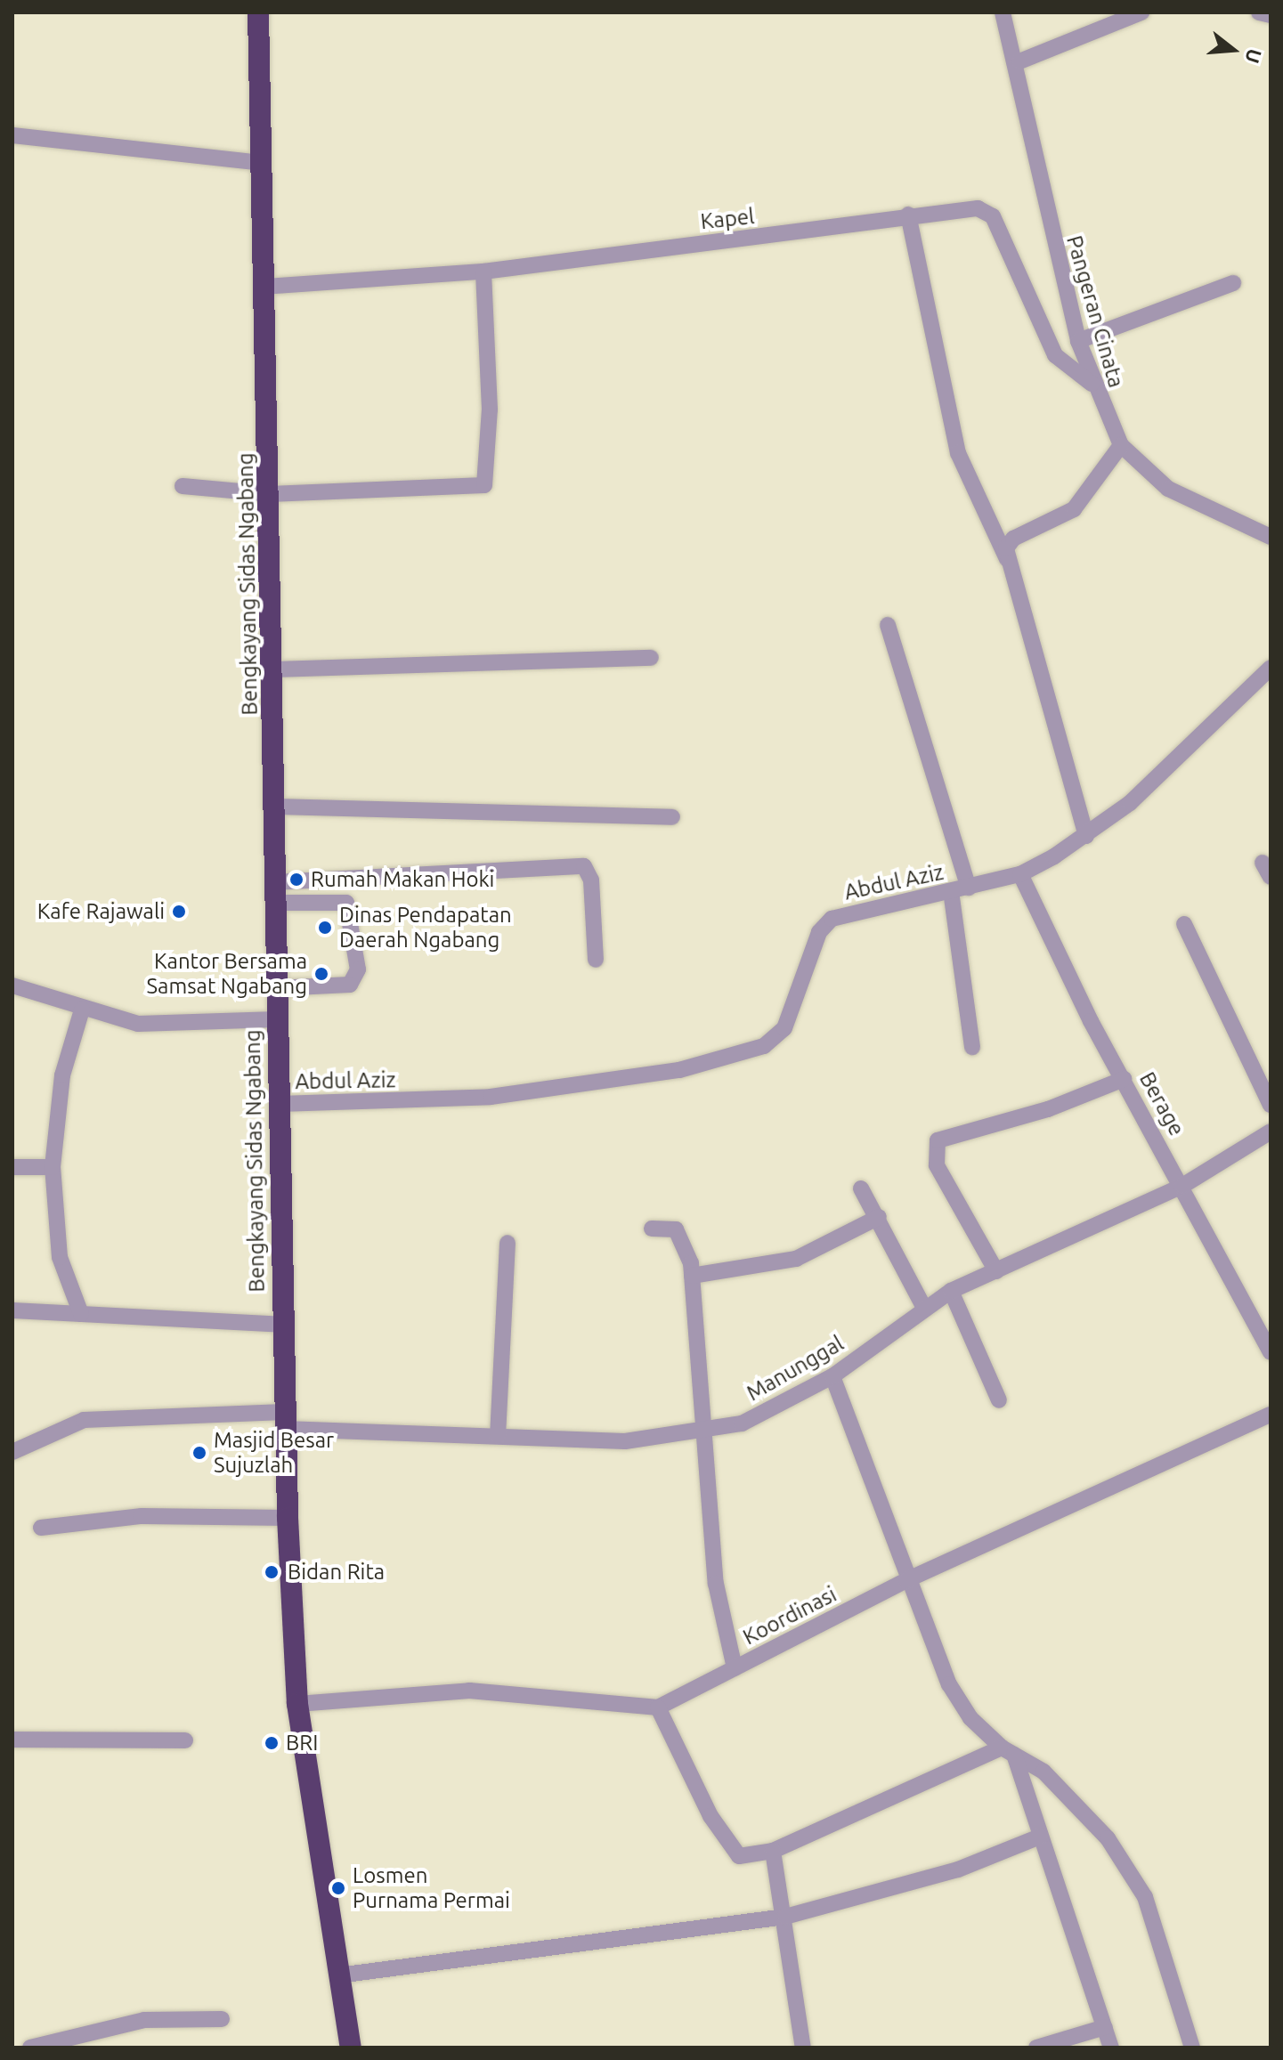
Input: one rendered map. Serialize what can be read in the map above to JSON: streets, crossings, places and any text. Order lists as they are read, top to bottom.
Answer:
{
  "streets": {
    "highway": ["Bengkayang Sidas Ngabang"],
    "street": [
      "Kapel",
      "Pangeran Cinata",
      "Abdul Aziz",
      "Berage",
      "Manunggal",
      "Koordinasi"
    ]
  },
  "crossings": [
    ["Kapel", "Pangeran Cinata"],
    ["Kapel", "Bengkayang Sidas Ngabang"],
    ["Bengkayang Sidas Ngabang", "Abdul Aziz"],
    ["Bengkayang Sidas Ngabang", "Manunggal"],
    ["Abdul Aziz", "Berage"],
    ["Berage", "Manunggal"]
  ],
  "places": [
    "Rumah Makan Hoki",
    "Kafe Rajawali",
    "Dinas Pendapatan Daerah Ngabang",
    "Kantor Bersama Samsat Ngabang",
    "Masjid Besar Sujuzlah",
    "Bidan Rita",
    "BRI",
    "Losmen Purnama Permai"
  ],
  "north": "right"
}
